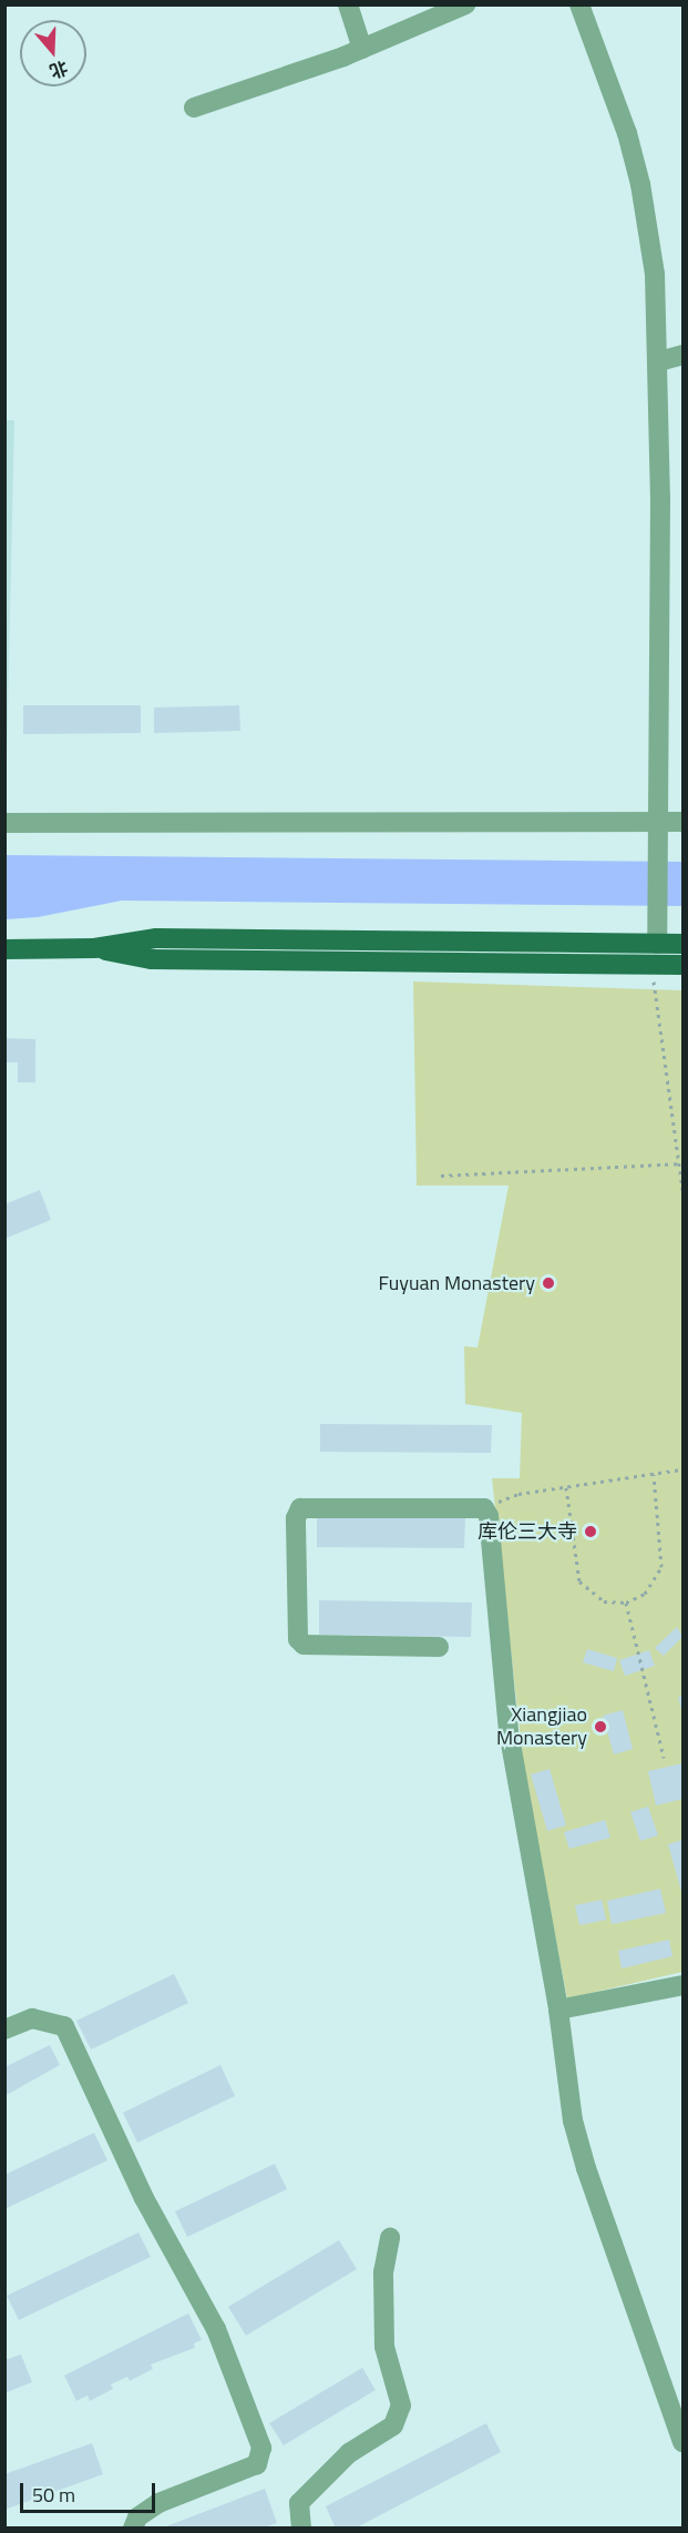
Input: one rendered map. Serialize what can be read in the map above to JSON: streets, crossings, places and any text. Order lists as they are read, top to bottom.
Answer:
{
  "places": ["Fuyuan Monastery", "库伦三大寺", "Xiangjiao Monastery"],
  "scale_bar": "50 m",
  "north": "bottom"
}
